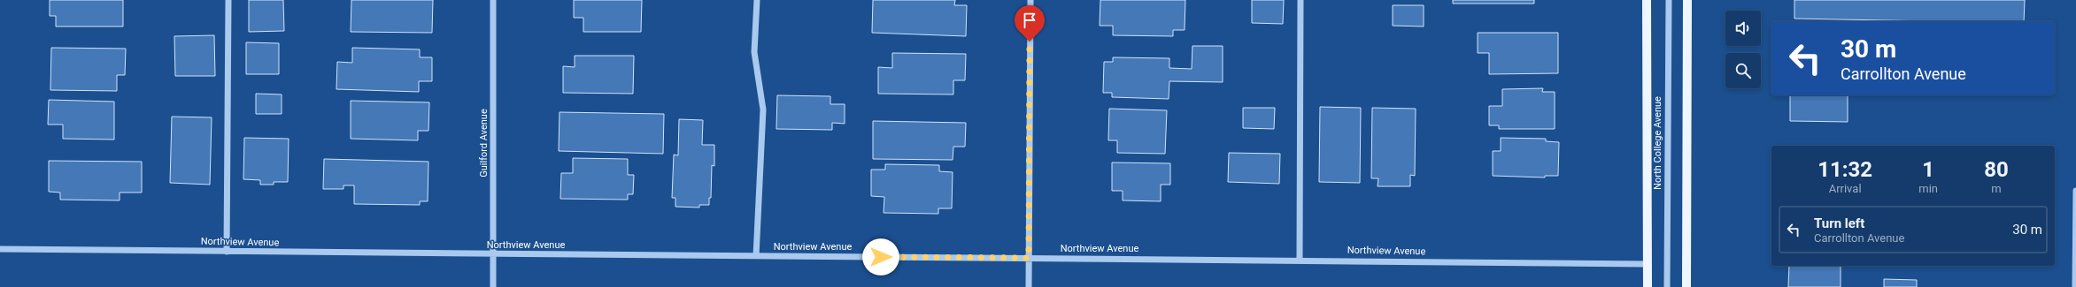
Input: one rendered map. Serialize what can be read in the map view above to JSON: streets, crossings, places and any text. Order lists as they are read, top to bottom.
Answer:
{
  "streets": {
    "main road": ["North College Avenue"],
    "street": ["Guilford Avenue", "Northview Avenue"]
  },
  "crossings": [
    ["Guilford Avenue", "Northview Avenue"],
    ["North College Avenue", "Northview Avenue"]
  ],
  "page": {
    "turn": ["30 m", "Carrollton Avenue"],
    "eta": [
      "11:32",
      "Arrival",
      "1",
      "min",
      "80",
      "m"
    ],
    "list": [
      {
        "name": "Turn left",
        "note": "Carrollton Avenue",
        "value": "30 m"
      }
    ]
  }
}
